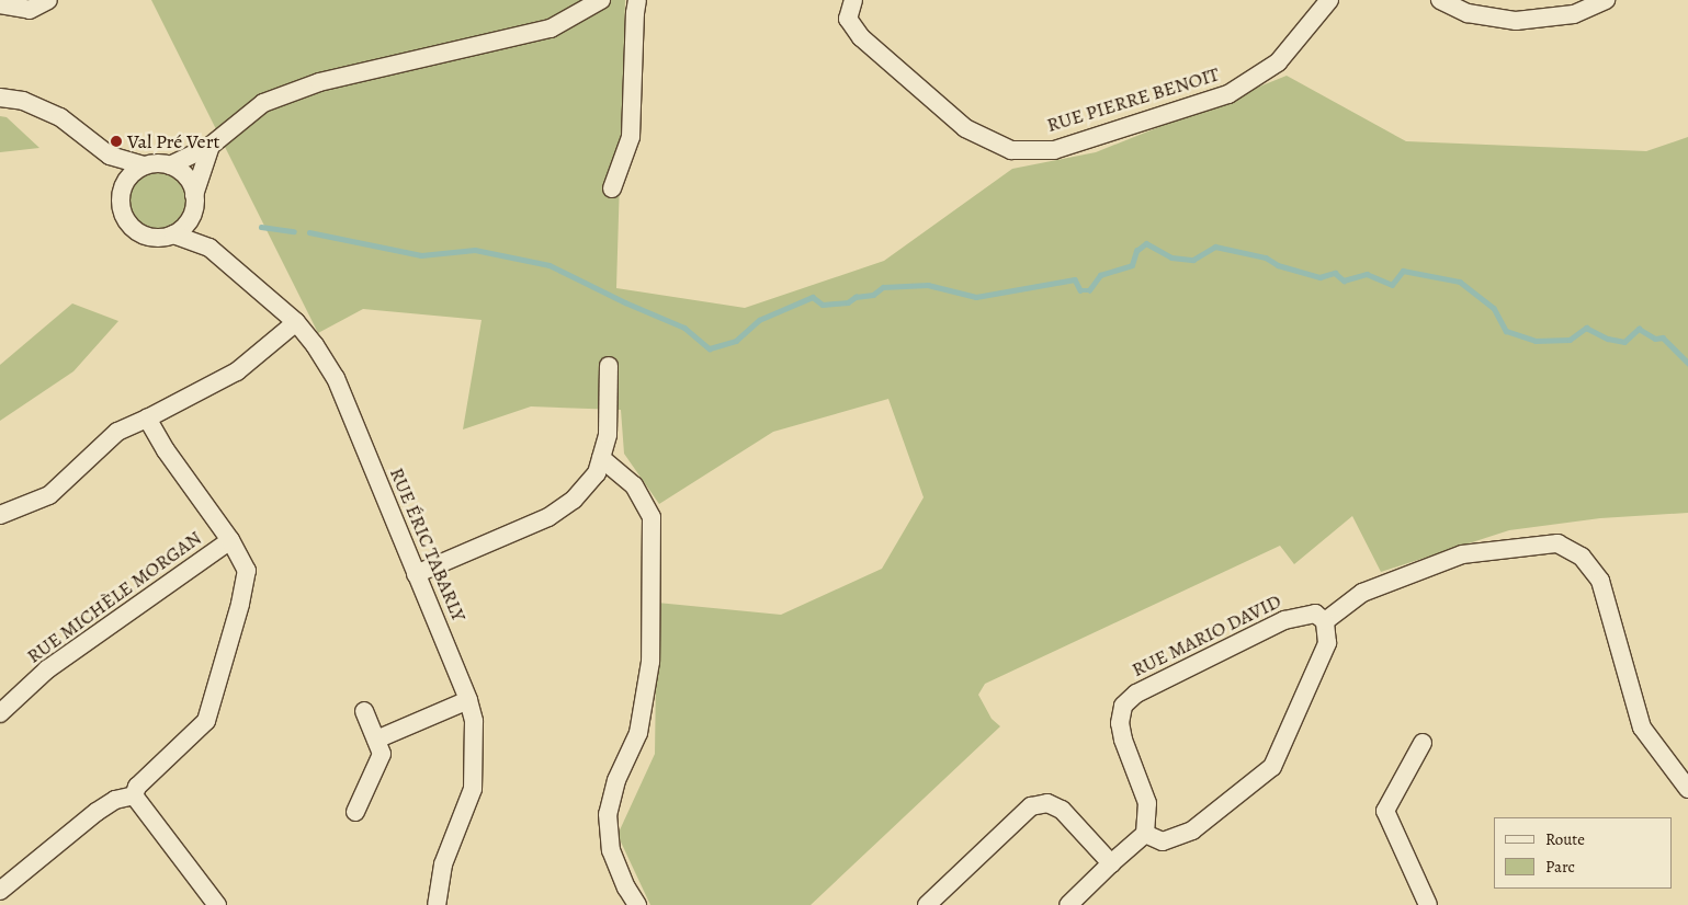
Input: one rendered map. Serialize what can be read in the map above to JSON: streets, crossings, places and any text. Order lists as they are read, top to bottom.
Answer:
{
  "streets": {
    "street": [
      "RUE PIERRE BENOIT",
      "RUE ÉRIC TABARLY",
      "RUE MICHÈLE MORGAN",
      "RUE MARIO DAVID"
    ]
  },
  "places": ["Val Pré Vert"],
  "legend": ["Route", "Parc"]
}
